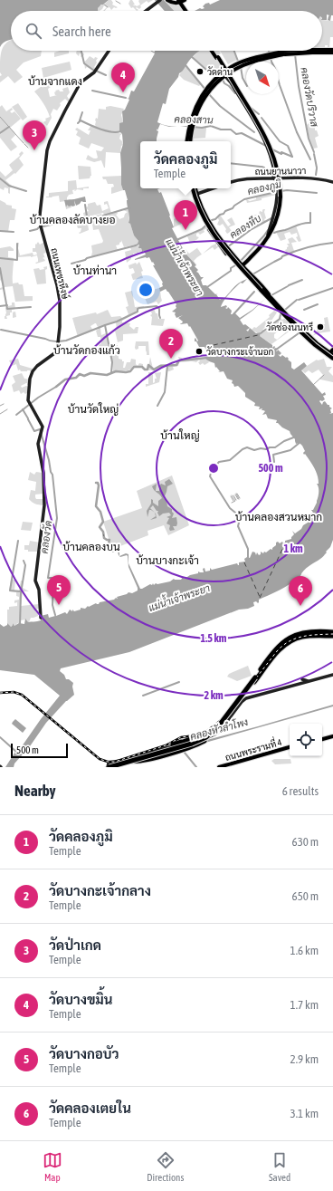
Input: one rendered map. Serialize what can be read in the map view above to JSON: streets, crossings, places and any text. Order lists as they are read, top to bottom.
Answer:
{
  "streets": {
    "main road": ["ถนนยานนาวา", "ถนนเพชรหึงษ์", "ถนนพระรามที่ 4"]
  },
  "districts": [
    "บ้านจากแดง",
    "บ้านคลองลัดบางยอ",
    "บ้านท่านา",
    "บ้านวัดกองแก้ว",
    "บ้านวัดใหญ่",
    "บ้านใหญ่",
    "บ้านคลองสวนหมาก",
    "บ้านคลองบน",
    "บ้านบางกะเจ้า"
  ],
  "water": [
    "คลองวัดปริวาส",
    "คลองสาน",
    "คลองภูมิ",
    "คลองหีบ",
    "แม่น้ำเจ้าพระยา",
    "คลองวัด",
    "คลองหัวลำโพง"
  ],
  "places": ["วัดด่าน", "วัดช่องนนทรี", "วัดบางกระเจ้านอก"],
  "scale_bar": "500 m",
  "north": "bottom right",
  "page": {
    "search": "Search here",
    "pins": [
      "4",
      "3",
      "1",
      "2",
      "5",
      "6"
    ],
    "popup": ["วัดคลองภูมิ", "Temple"],
    "scale": "500 m",
    "heading": ["Nearby", "6 results"],
    "list": [
      {
        "mark": "1",
        "name": "วัดคลองภูมิ",
        "note": "Temple",
        "value": "630 m"
      },
      {
        "mark": "2",
        "name": "วัดบางกะเจ้ากลาง",
        "note": "Temple",
        "value": "650 m"
      },
      {
        "mark": "3",
        "name": "วัดป่าเกด",
        "note": "Temple",
        "value": "1.6 km"
      },
      {
        "mark": "4",
        "name": "วัดบางขมิ้น",
        "note": "Temple",
        "value": "1.7 km"
      },
      {
        "mark": "5",
        "name": "วัดบางกอบัว",
        "note": "Temple",
        "value": "2.9 km"
      },
      {
        "mark": "6",
        "name": "วัดคลองเตยใน",
        "note": "Temple",
        "value": "3.1 km"
      }
    ],
    "nav": ["Map", "Directions", "Saved"]
  },
  "rings": [
    "500 m",
    "1 km",
    "1.5 km",
    "2 km"
  ]
}
